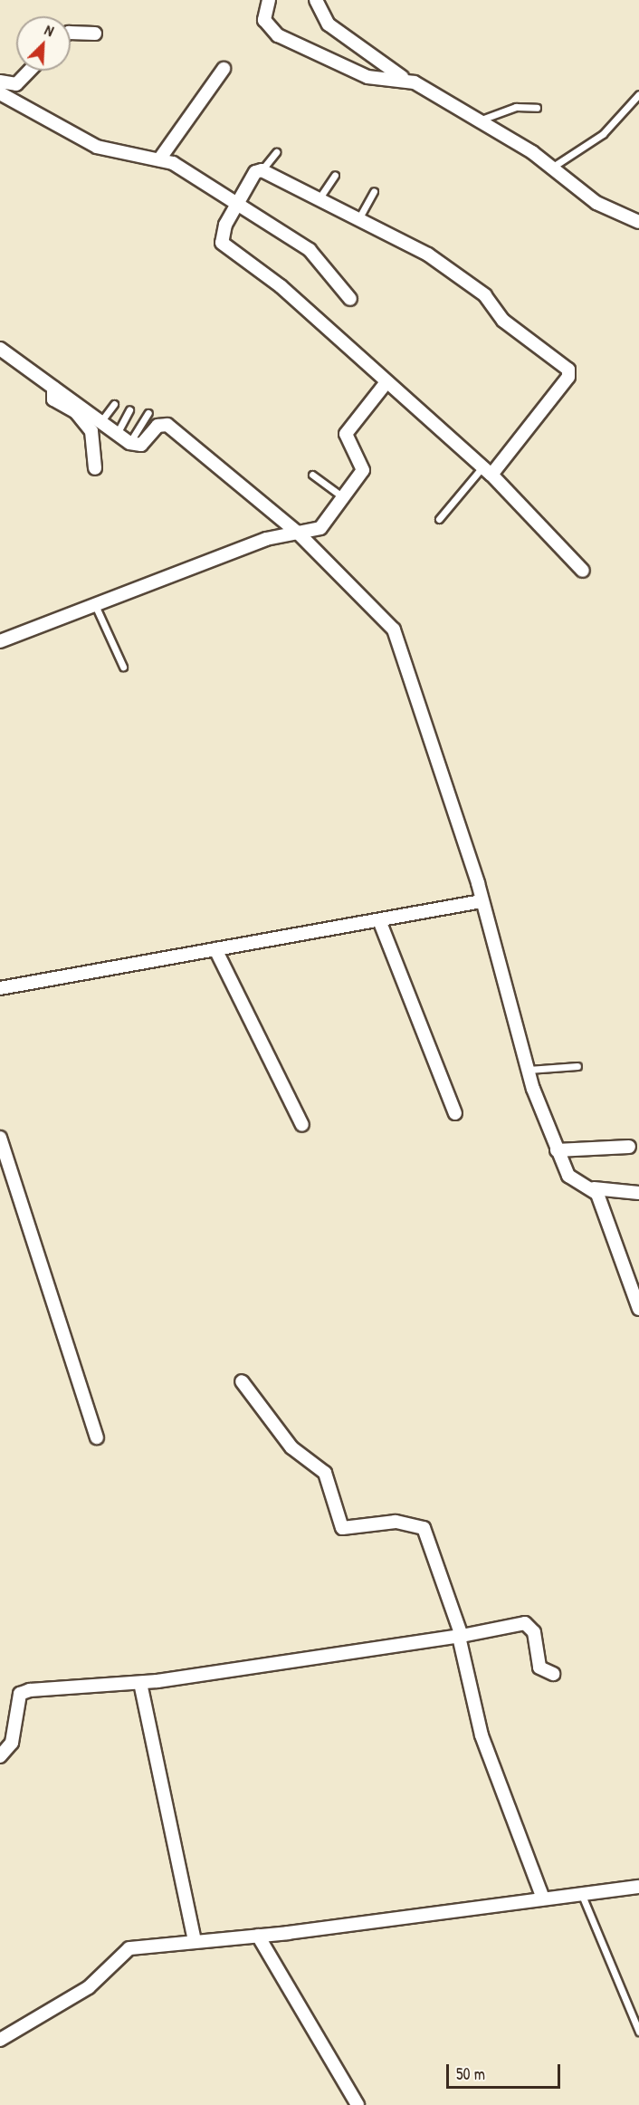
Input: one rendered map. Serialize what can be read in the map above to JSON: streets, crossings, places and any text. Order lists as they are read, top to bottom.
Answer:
{
  "scale_bar": "50 m",
  "north": "top right"
}
